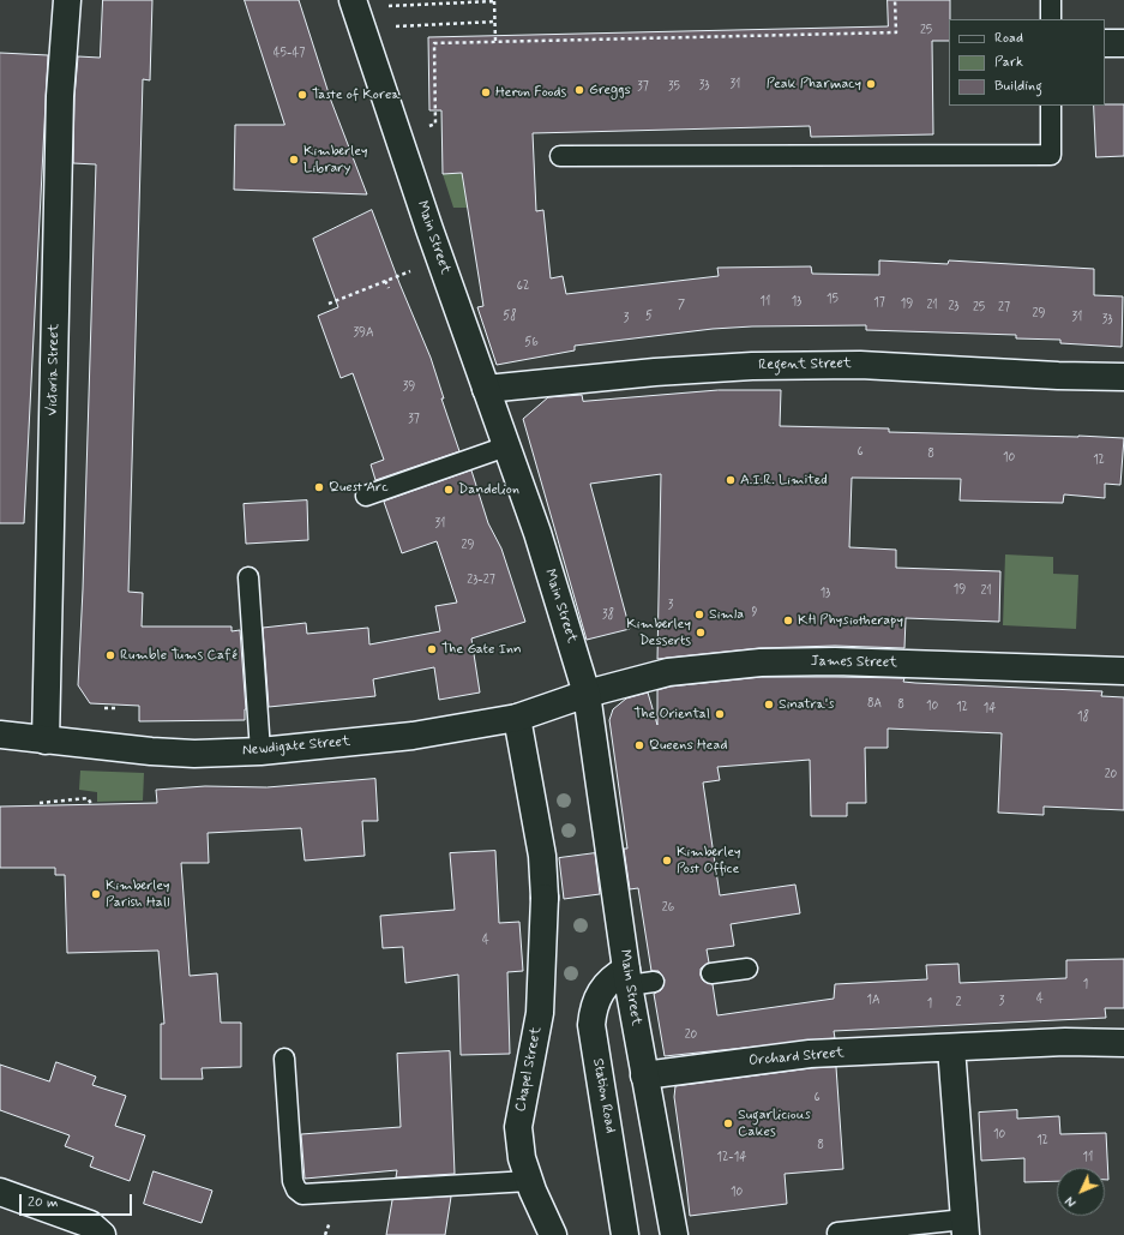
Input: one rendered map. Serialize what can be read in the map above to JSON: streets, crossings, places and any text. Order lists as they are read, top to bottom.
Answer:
{
  "streets": {
    "street": [
      "Main Street",
      "Regent Street",
      "Victoria Street",
      "James Street",
      "Newdigate Street",
      "Orchard Street",
      "Chapel Street",
      "Station Road"
    ]
  },
  "crossings": [
    ["Main Street", "Regent Street"],
    ["Main Street", "James Street"],
    ["Main Street", "Newdigate Street"],
    ["Main Street", "Orchard Street"],
    ["Main Street", "Station Road"],
    ["Victoria Street", "Newdigate Street"],
    ["James Street", "Newdigate Street"],
    ["Newdigate Street", "Chapel Street"]
  ],
  "places": [
    "Peak Pharmacy",
    "Greggs",
    "Heron Foods",
    "Taste of Korea",
    "Kimberley Library",
    "A.I.R. Limited",
    "Quest Arc",
    "Dandelion",
    "Simla",
    "KH Physiotherapy",
    "Kimberley Desserts",
    "The Gate Inn",
    "Rumble Tums Café",
    "Sinatra's",
    "The Oriental",
    "Queens Head",
    "Kimberley Post Office",
    "Kimberley Parish Hall",
    "Sugarlicious Cakes"
  ],
  "house_numbers": [
    "25",
    "45-47",
    "31",
    "33",
    "37",
    "35",
    "62",
    "15",
    "11",
    "13",
    "17",
    "19",
    "7",
    "21",
    "23",
    "25",
    "27",
    "29",
    "58",
    "5",
    "31",
    "3",
    "33",
    "39A",
    "56",
    "39",
    "37",
    "6",
    "8",
    "10",
    "12",
    "31",
    "29",
    "23-27",
    "19",
    "21",
    "13",
    "3",
    "9",
    "38",
    "8A",
    "8",
    "10",
    "12",
    "14",
    "18",
    "20",
    "26",
    "4",
    "1",
    "4",
    "1A",
    "3",
    "2",
    "1",
    "20",
    "6",
    "10",
    "12",
    "8",
    "12-14",
    "11",
    "10"
  ],
  "legend": ["Road", "Park", "Building"],
  "scale_bar": "20 m",
  "north": "bottom left"
}
